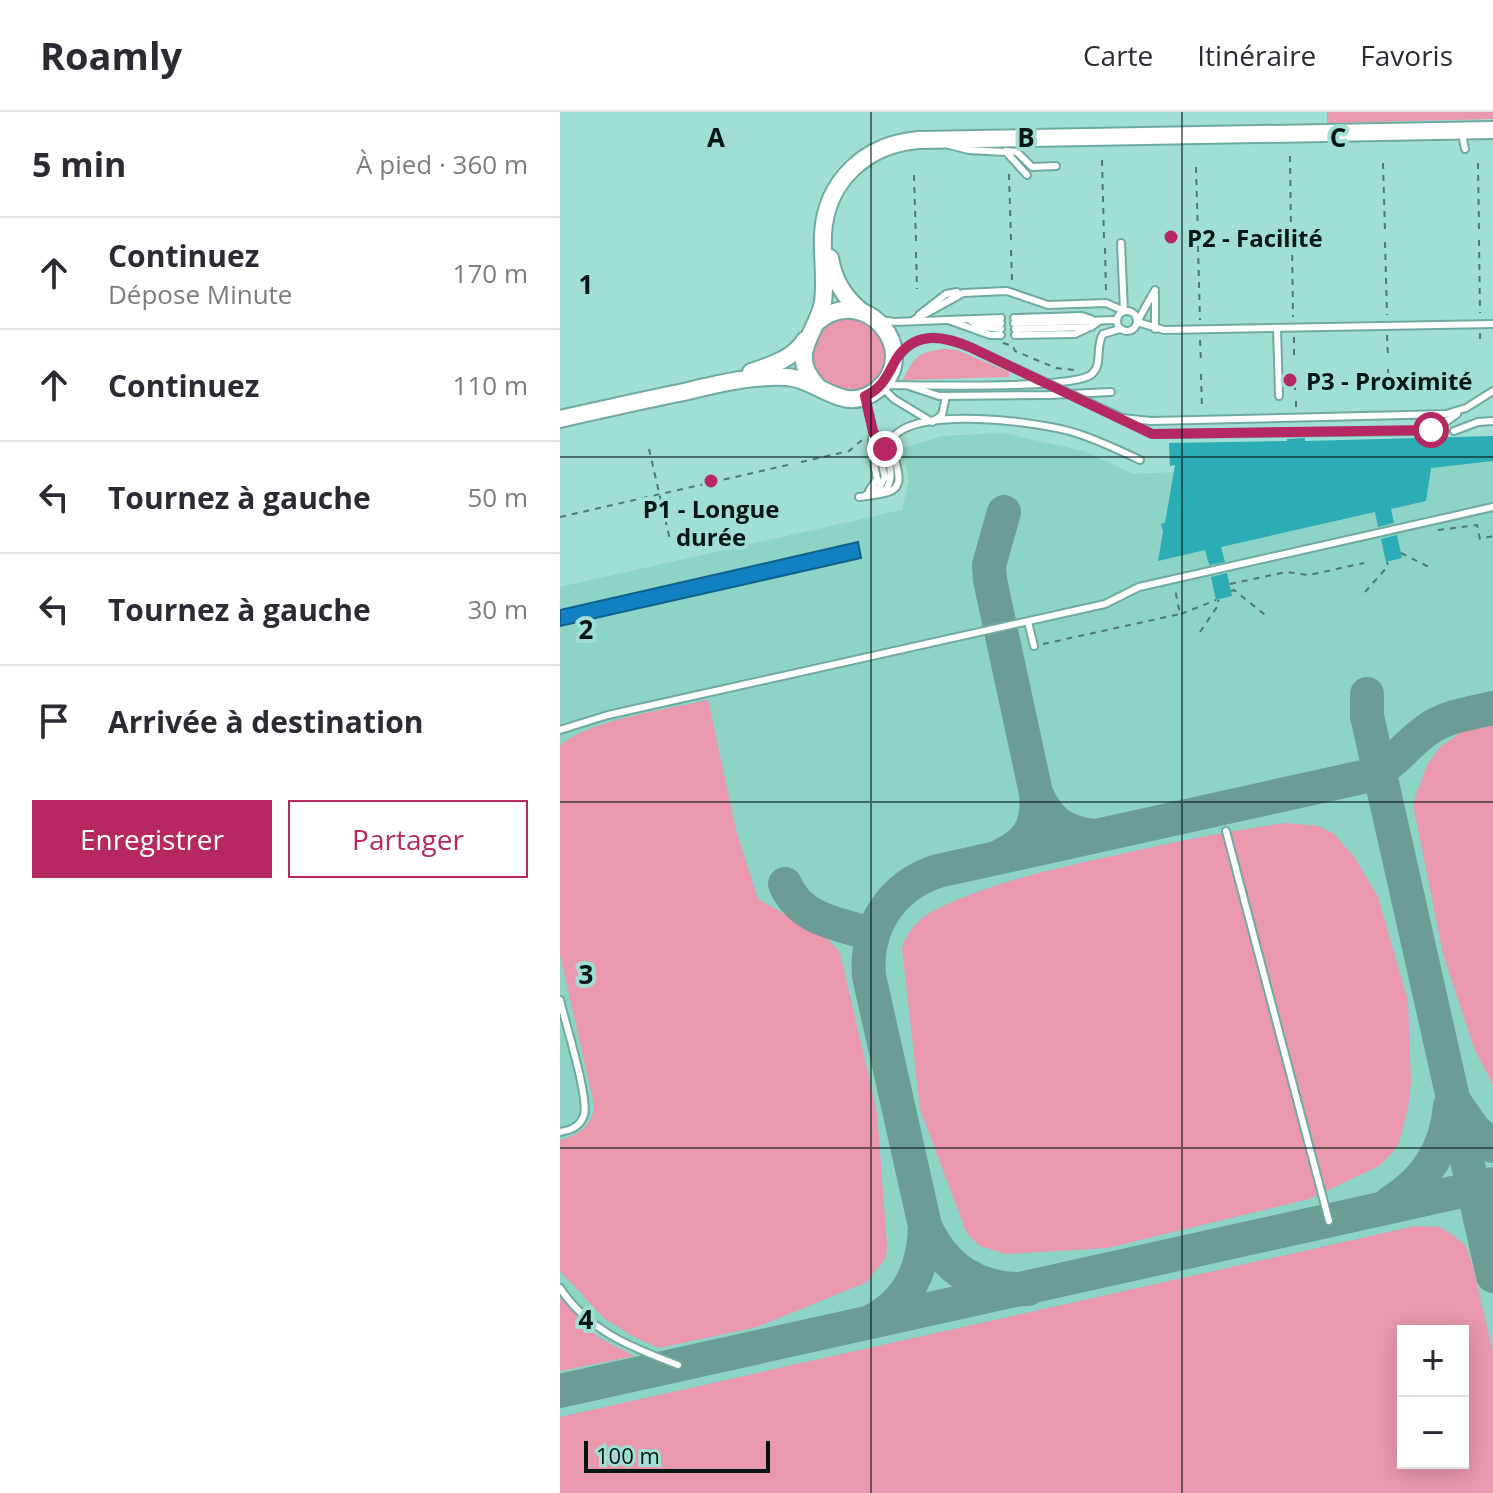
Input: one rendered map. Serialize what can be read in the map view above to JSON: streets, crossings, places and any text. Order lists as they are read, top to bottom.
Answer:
{
  "places": ["P2 - Facilité", "P3 - Proximité", "P1 - Longue durée"],
  "scale_bar": "100 m",
  "page": {
    "header": "Roamly",
    "nav": ["Carte", "Itinéraire", "Favoris"],
    "heading": ["5 min", "À pied · 360 m"],
    "list": [
      ["Continuez", "Dépose Minute", "170 m"],
      ["Continuez", "110 m"],
      ["Tournez à gauche", "50 m"],
      ["Tournez à gauche", "30 m"],
      "Arrivée à destination"
    ],
    "buttons": ["Enregistrer", "Partager"],
    "map_buttons": ["+", "−"],
    "scale": "100 m"
  },
  "grid": {
    "columns": ["A", "B", "C"],
    "rows": [
      "1",
      "2",
      "3",
      "4"
    ]
  }
}
